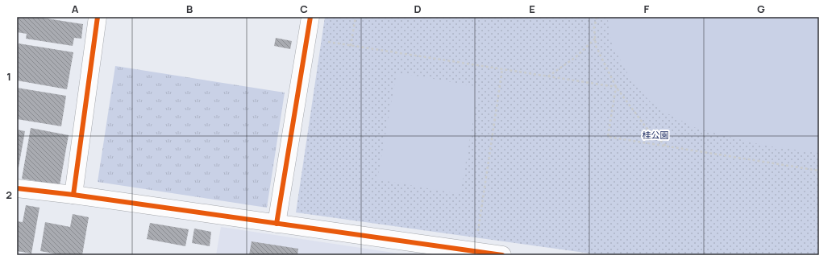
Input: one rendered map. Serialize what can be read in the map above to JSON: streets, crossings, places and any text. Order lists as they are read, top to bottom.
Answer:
{
  "parks": ["桂公園"],
  "grid": {
    "columns": [
      "A",
      "B",
      "C",
      "D",
      "E",
      "F",
      "G"
    ],
    "rows": ["1", "2"]
  }
}
